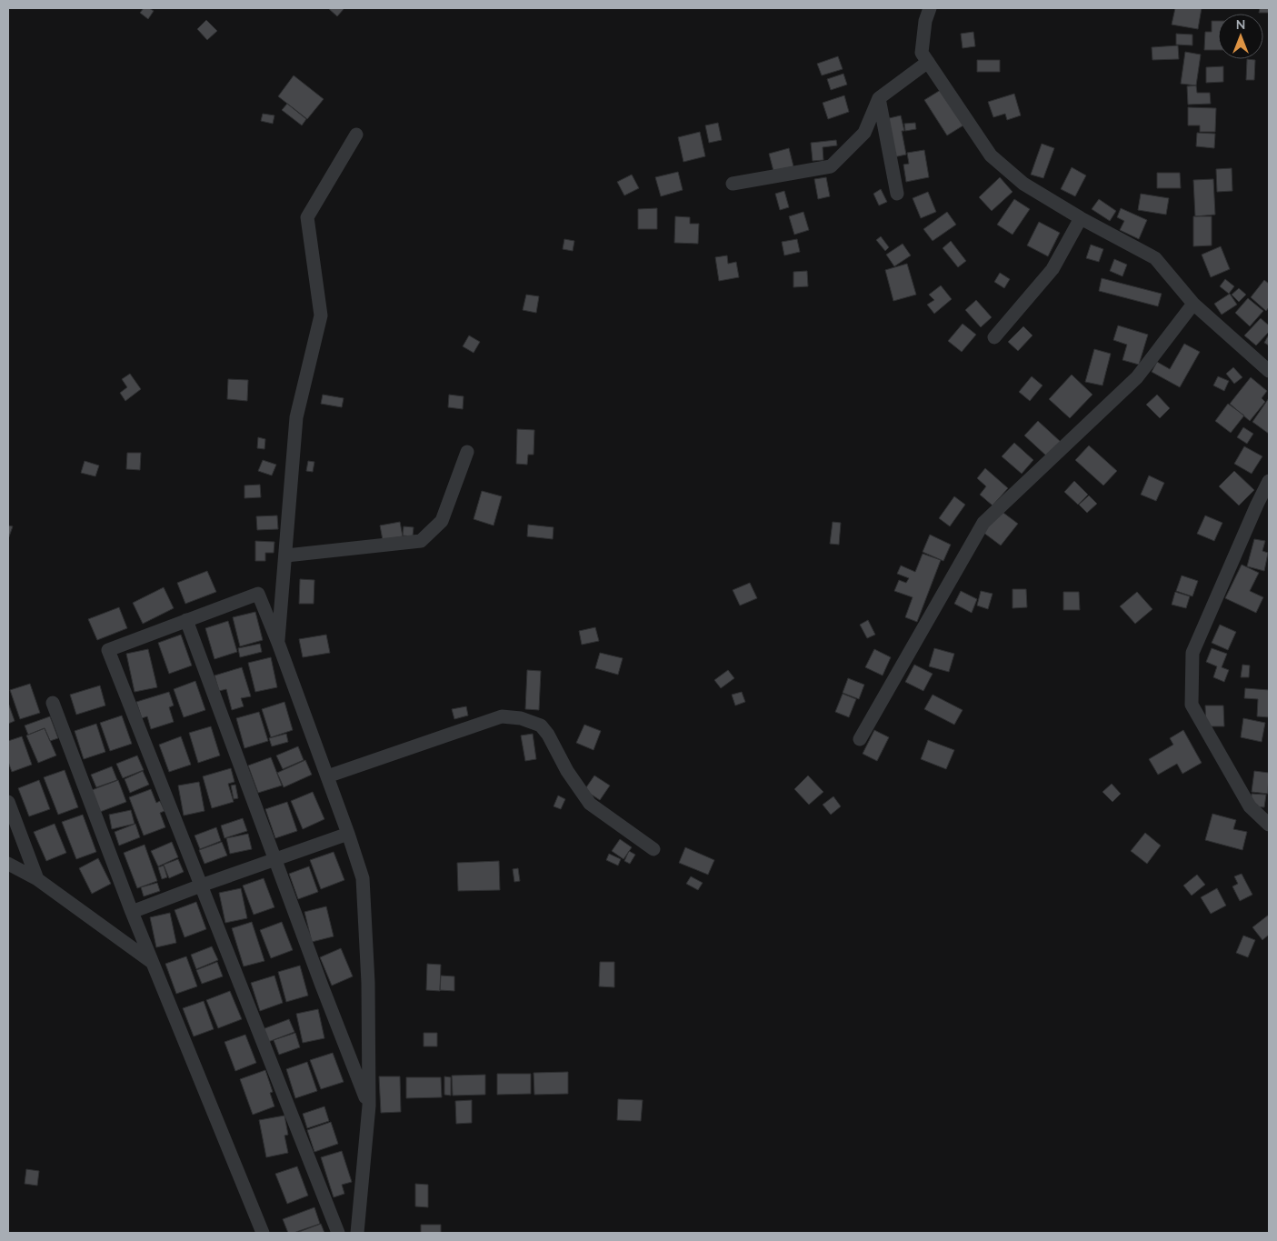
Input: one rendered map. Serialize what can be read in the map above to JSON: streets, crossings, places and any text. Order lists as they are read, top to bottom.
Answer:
{
  "north": "top"
}
